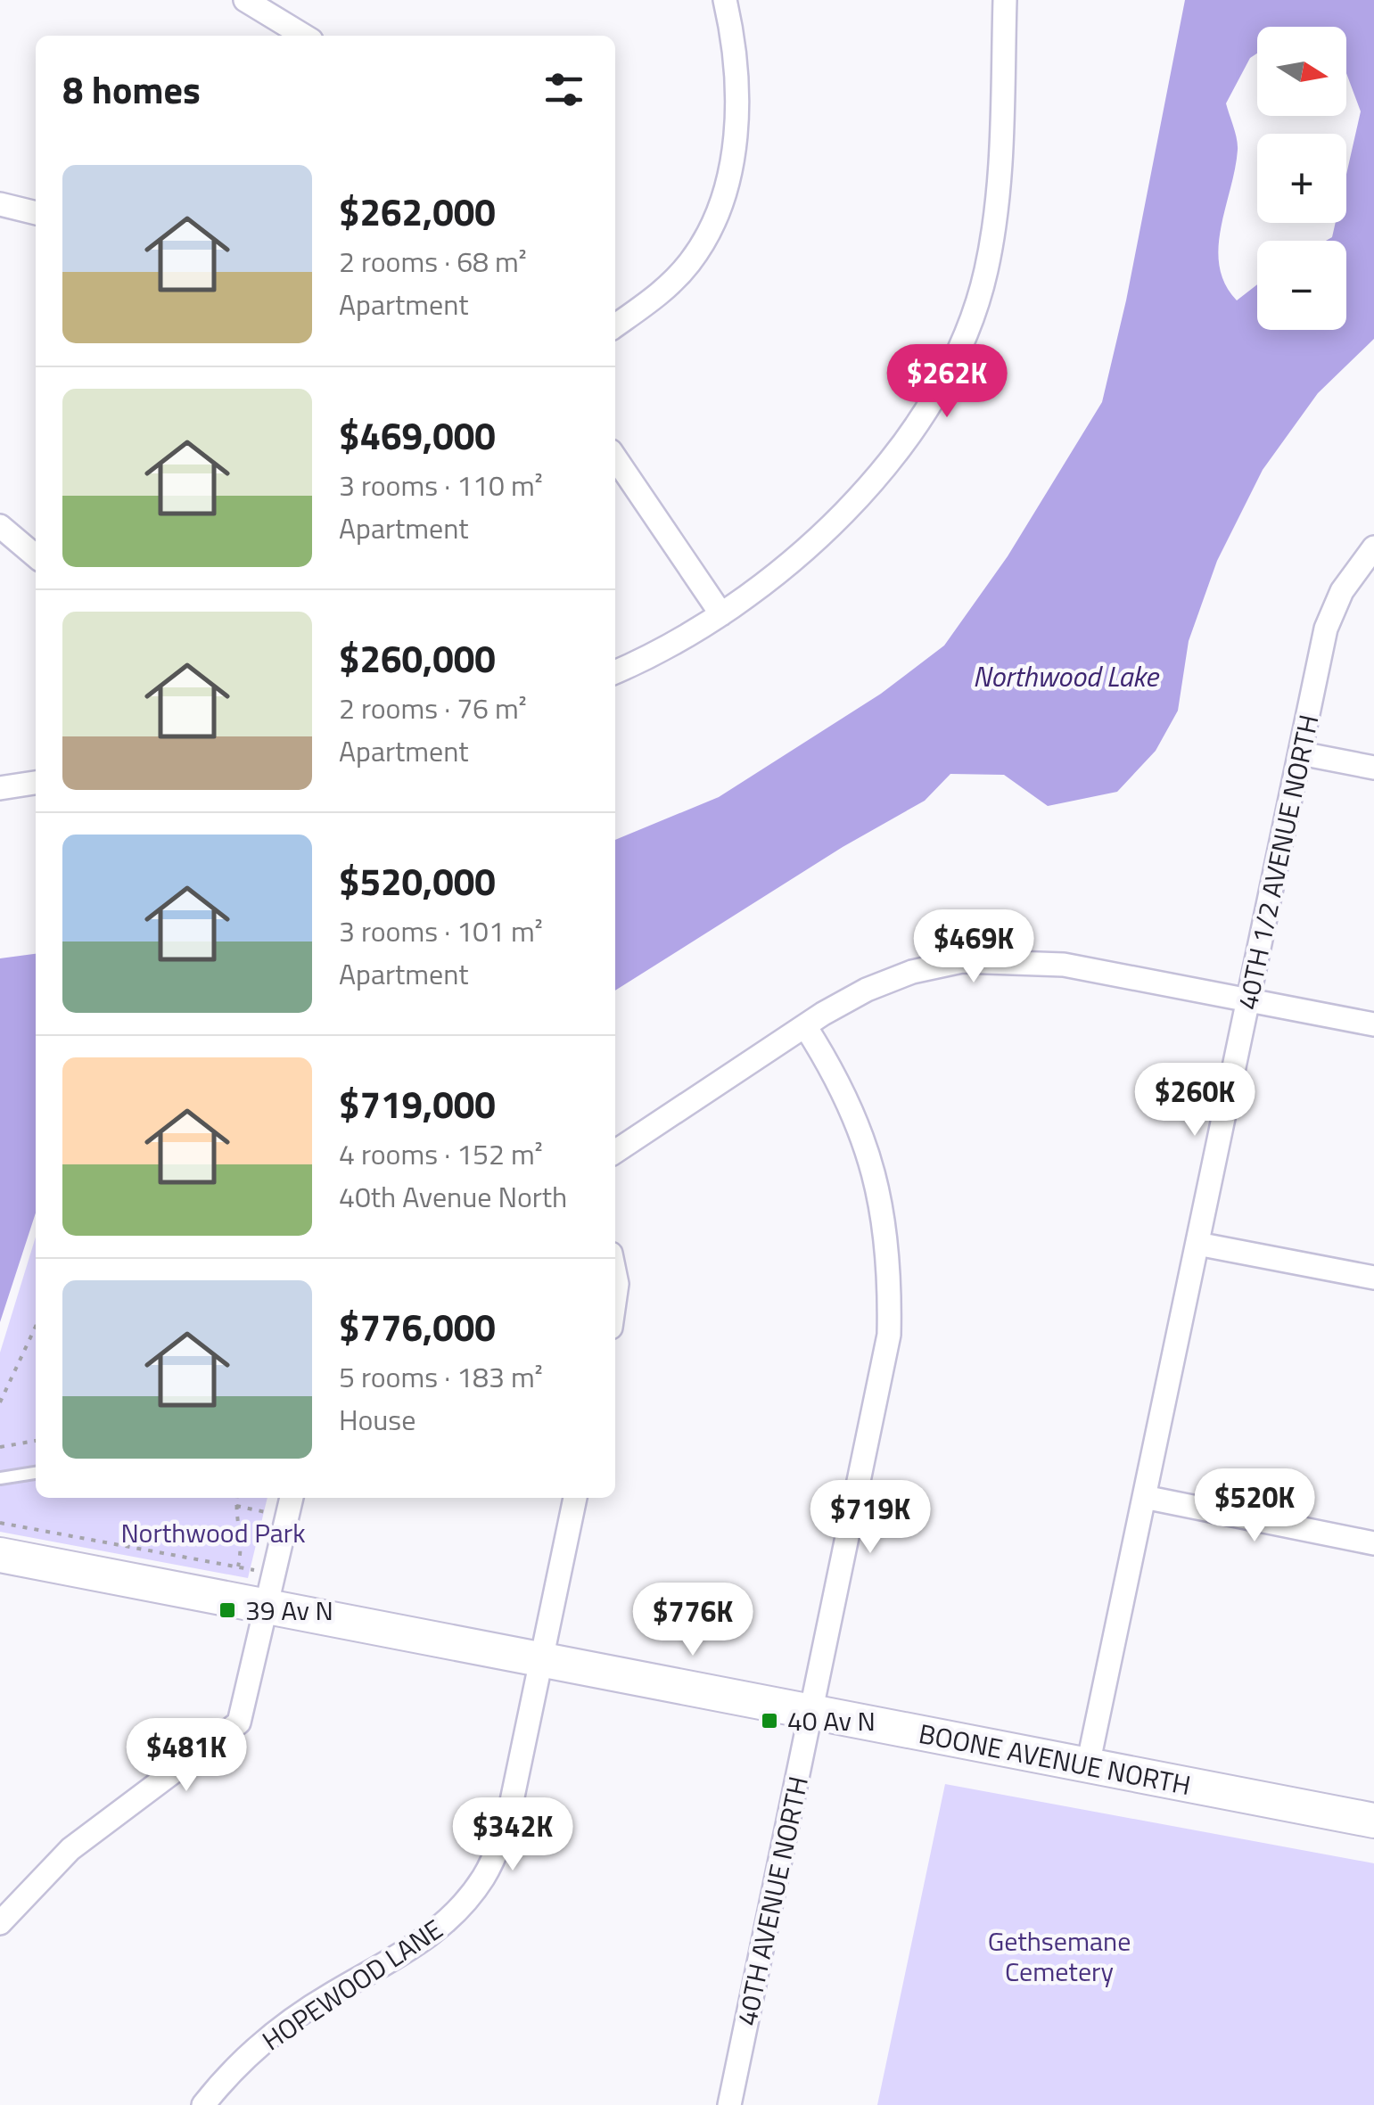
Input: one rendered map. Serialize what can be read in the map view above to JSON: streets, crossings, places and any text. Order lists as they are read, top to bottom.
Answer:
{
  "streets": {
    "street": [
      "40TH 1/2 AVENUE NORTH",
      "BOONE AVENUE NORTH",
      "40TH AVENUE NORTH",
      "HOPEWOOD LANE"
    ]
  },
  "crossings": [
    ["40TH 1/2 AVENUE NORTH", "BOONE AVENUE NORTH"],
    ["BOONE AVENUE NORTH", "40TH AVENUE NORTH"],
    ["BOONE AVENUE NORTH", "HOPEWOOD LANE"]
  ],
  "water": ["Northwood Lake"],
  "parks": ["Northwood Park", "Gethsemane Cemetery"],
  "places": {
    "transit": ["39 Av N", "40 Av N"]
  },
  "north": "right",
  "page": {
    "map_buttons": ["+", "−"],
    "heading": "8 homes",
    "list": [
      {
        "name": "$262,000",
        "note": "2 rooms · 68 m² · Apartment"
      },
      {
        "name": "$469,000",
        "note": "3 rooms · 110 m² · Apartment"
      },
      {
        "name": "$260,000",
        "note": "2 rooms · 76 m² · Apartment"
      },
      {
        "name": "$520,000",
        "note": "3 rooms · 101 m² · Apartment"
      },
      {
        "name": "$719,000",
        "note": "4 rooms · 152 m² · 40th Avenue North"
      },
      {
        "name": "$776,000",
        "note": "5 rooms · 183 m² · House"
      }
    ],
    "price": [
      "$262K",
      "$469K",
      "$260K",
      "$520K",
      "$719K",
      "$776K",
      "$481K",
      "$342K"
    ]
  }
}
